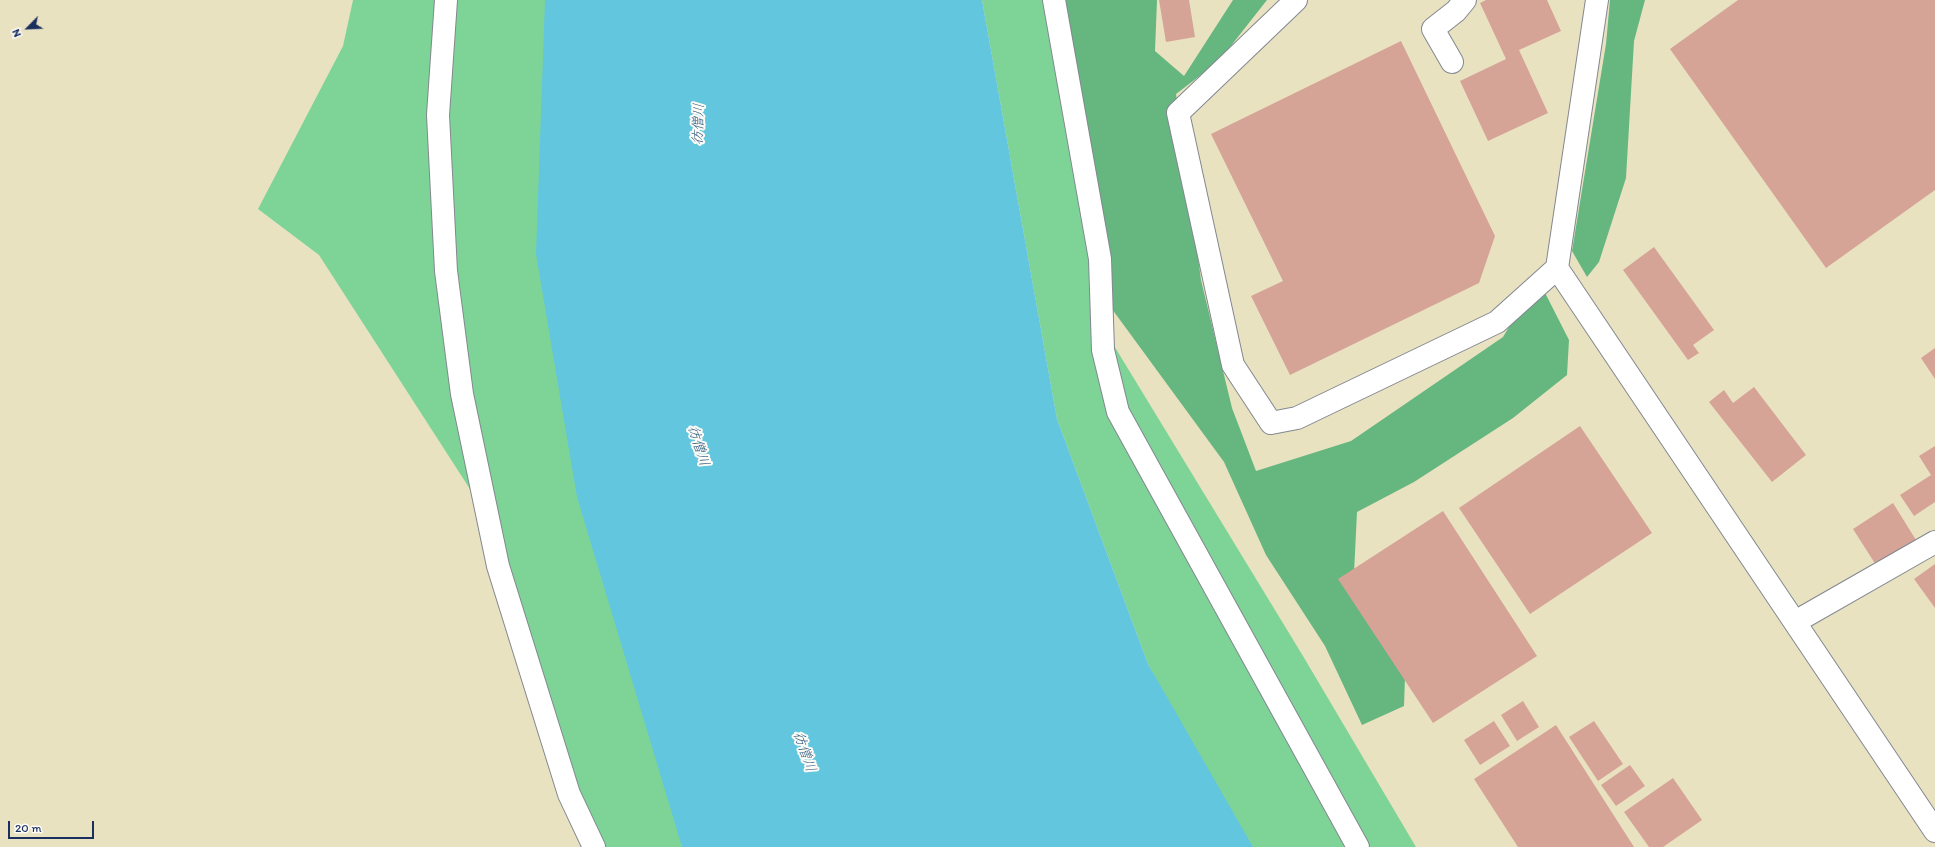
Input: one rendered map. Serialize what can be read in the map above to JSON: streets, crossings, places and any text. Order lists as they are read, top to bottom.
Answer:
{
  "water": ["彷僧川"],
  "scale_bar": "20 m",
  "north": "bottom left"
}
